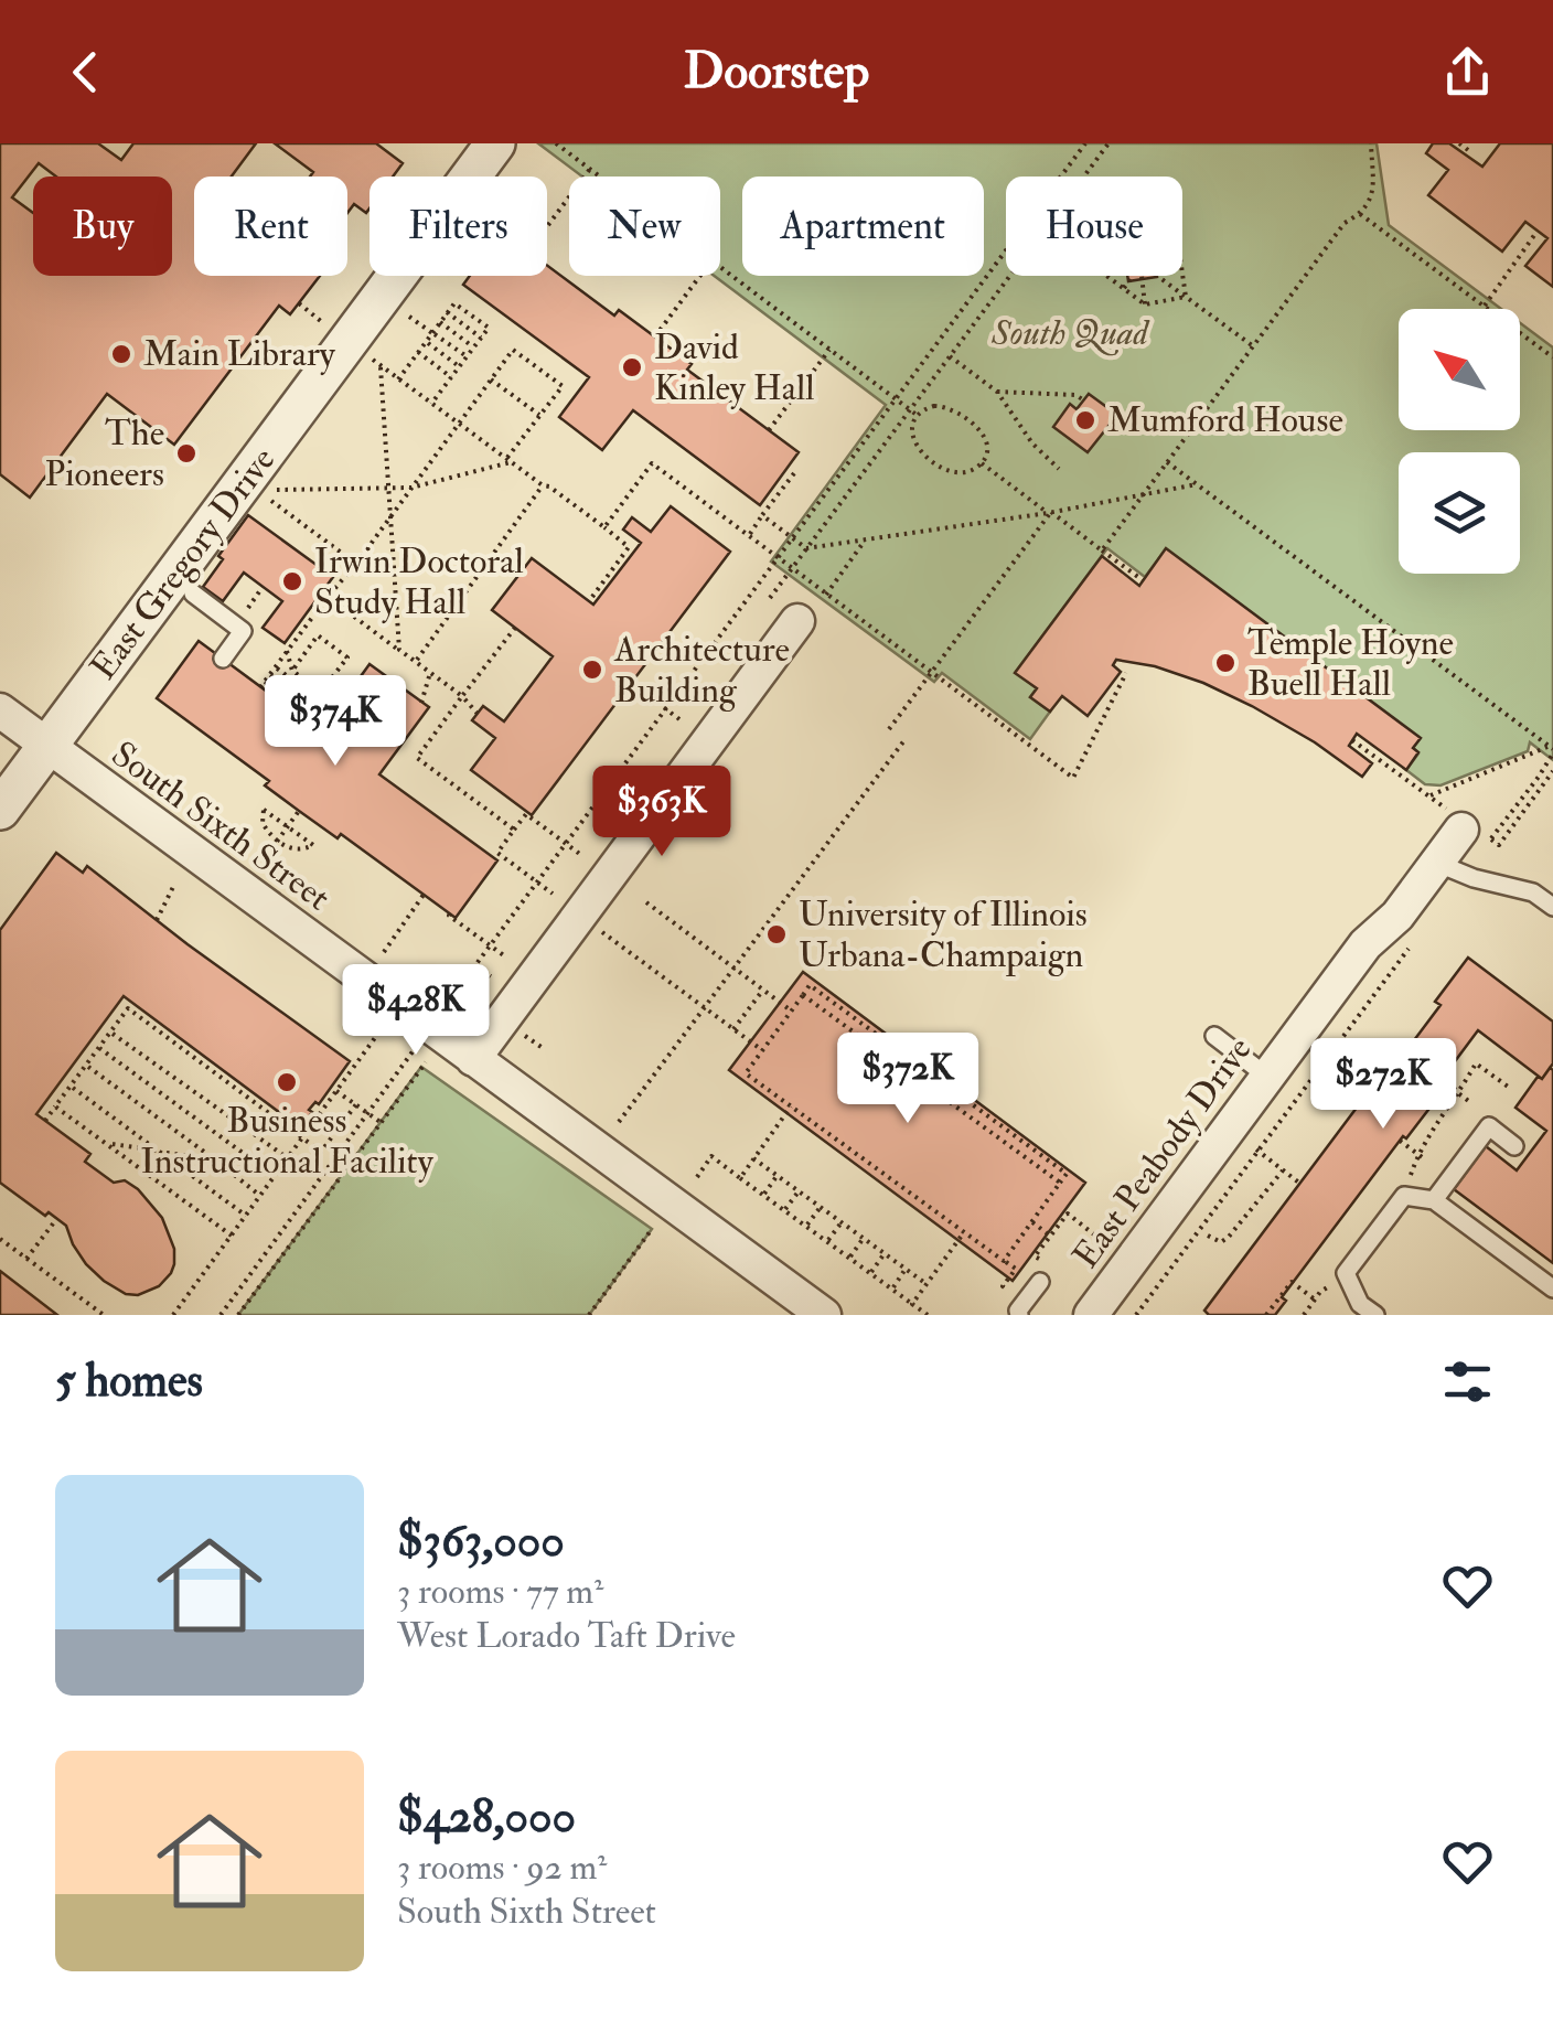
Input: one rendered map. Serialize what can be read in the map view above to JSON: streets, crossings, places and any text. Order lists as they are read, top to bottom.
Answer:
{
  "streets": {
    "street": ["East Gregory Drive", "South Sixth Street", "East Peabody Drive"]
  },
  "crossings": [
    ["East Gregory Drive", "South Sixth Street"]
  ],
  "parks": ["South Quad"],
  "places": [
    "Main Library",
    "David Kinley Hall",
    "Mumford House",
    "The Pioneers",
    "Irwin Doctoral Study Hall",
    "Temple Hoyne Buell Hall",
    "Architecture Building",
    "University of Illinois Urbana-Champaign",
    "Business Instructional Facility"
  ],
  "north": "top left",
  "page": {
    "header": "Doorstep",
    "chip": [
      "Buy",
      "Rent",
      "Filters",
      "New",
      "Apartment",
      "House"
    ],
    "price": [
      "$374K",
      "$363K",
      "$428K",
      "$372K",
      "$272K"
    ],
    "heading": "5 homes",
    "list": [
      {
        "name": "$363,000",
        "note": "3 rooms · 77 m² · West Lorado Taft Drive"
      },
      {
        "name": "$428,000",
        "note": "3 rooms · 92 m² · South Sixth Street"
      }
    ]
  }
}
